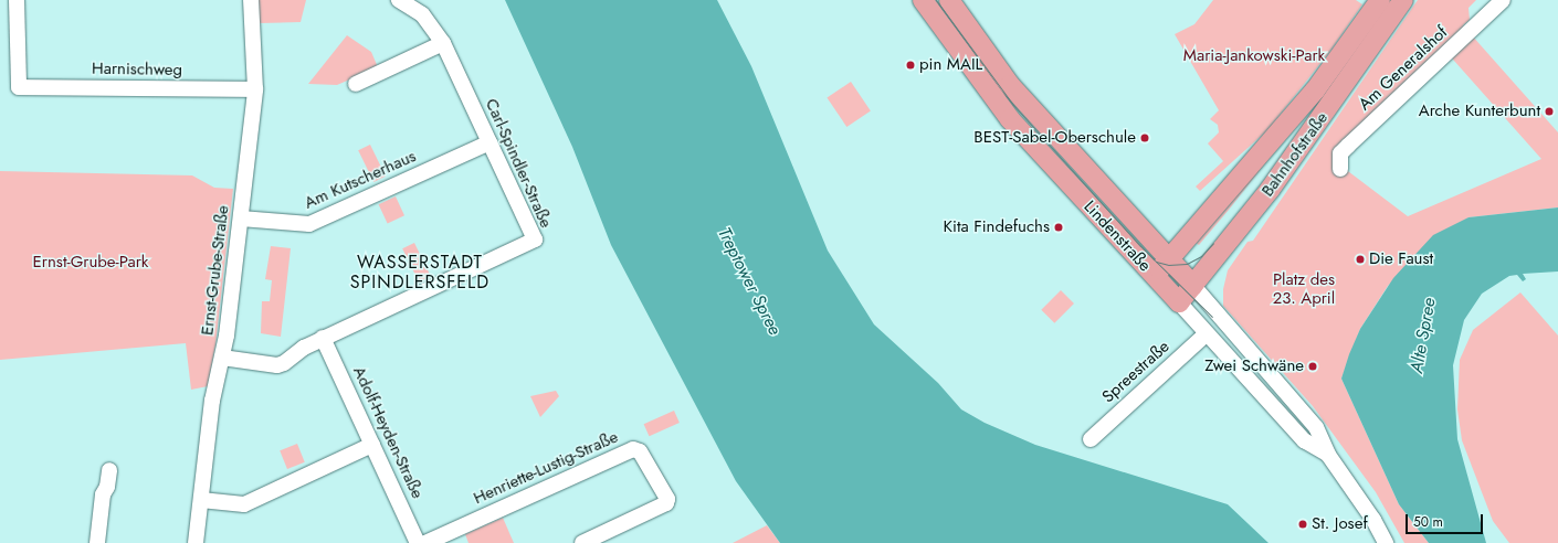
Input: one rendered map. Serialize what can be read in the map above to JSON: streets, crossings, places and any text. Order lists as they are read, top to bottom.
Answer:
{
  "streets": {
    "main road": ["Bahnhofstraße", "Lindenstraße"],
    "street": [
      "Am Generalshof",
      "Harnischweg",
      "Carl-Spindler-Straße",
      "Am Kutscherhaus",
      "Ernst-Grube-Straße",
      "Spreestraße",
      "Adolf-Heyden-Straße",
      "Henriette-Lustig-Straße"
    ]
  },
  "crossings": [
    ["Harnischweg", "Ernst-Grube-Straße"],
    ["Bahnhofstraße", "Lindenstraße"],
    ["Carl-Spindler-Straße", "Am Kutscherhaus"],
    ["Carl-Spindler-Straße", "Ernst-Grube-Straße"],
    ["Carl-Spindler-Straße", "Adolf-Heyden-Straße"],
    ["Am Kutscherhaus", "Ernst-Grube-Straße"],
    ["Lindenstraße", "Spreestraße"]
  ],
  "districts": ["WASSERSTADT SPINDLERSFELD"],
  "water": ["Treptower Spree", "Alte Spree"],
  "parks": ["Maria-Jankowski-Park", "Ernst-Grube-Park", "Platz des 23. April"],
  "places": [
    "pin MAIL",
    "Arche Kunterbunt",
    "BEST-Sabel-Oberschule",
    "Kita Findefuchs",
    "Die Faust",
    "Zwei Schwäne",
    "St. Josef"
  ],
  "scale_bar": "50 m"
}
